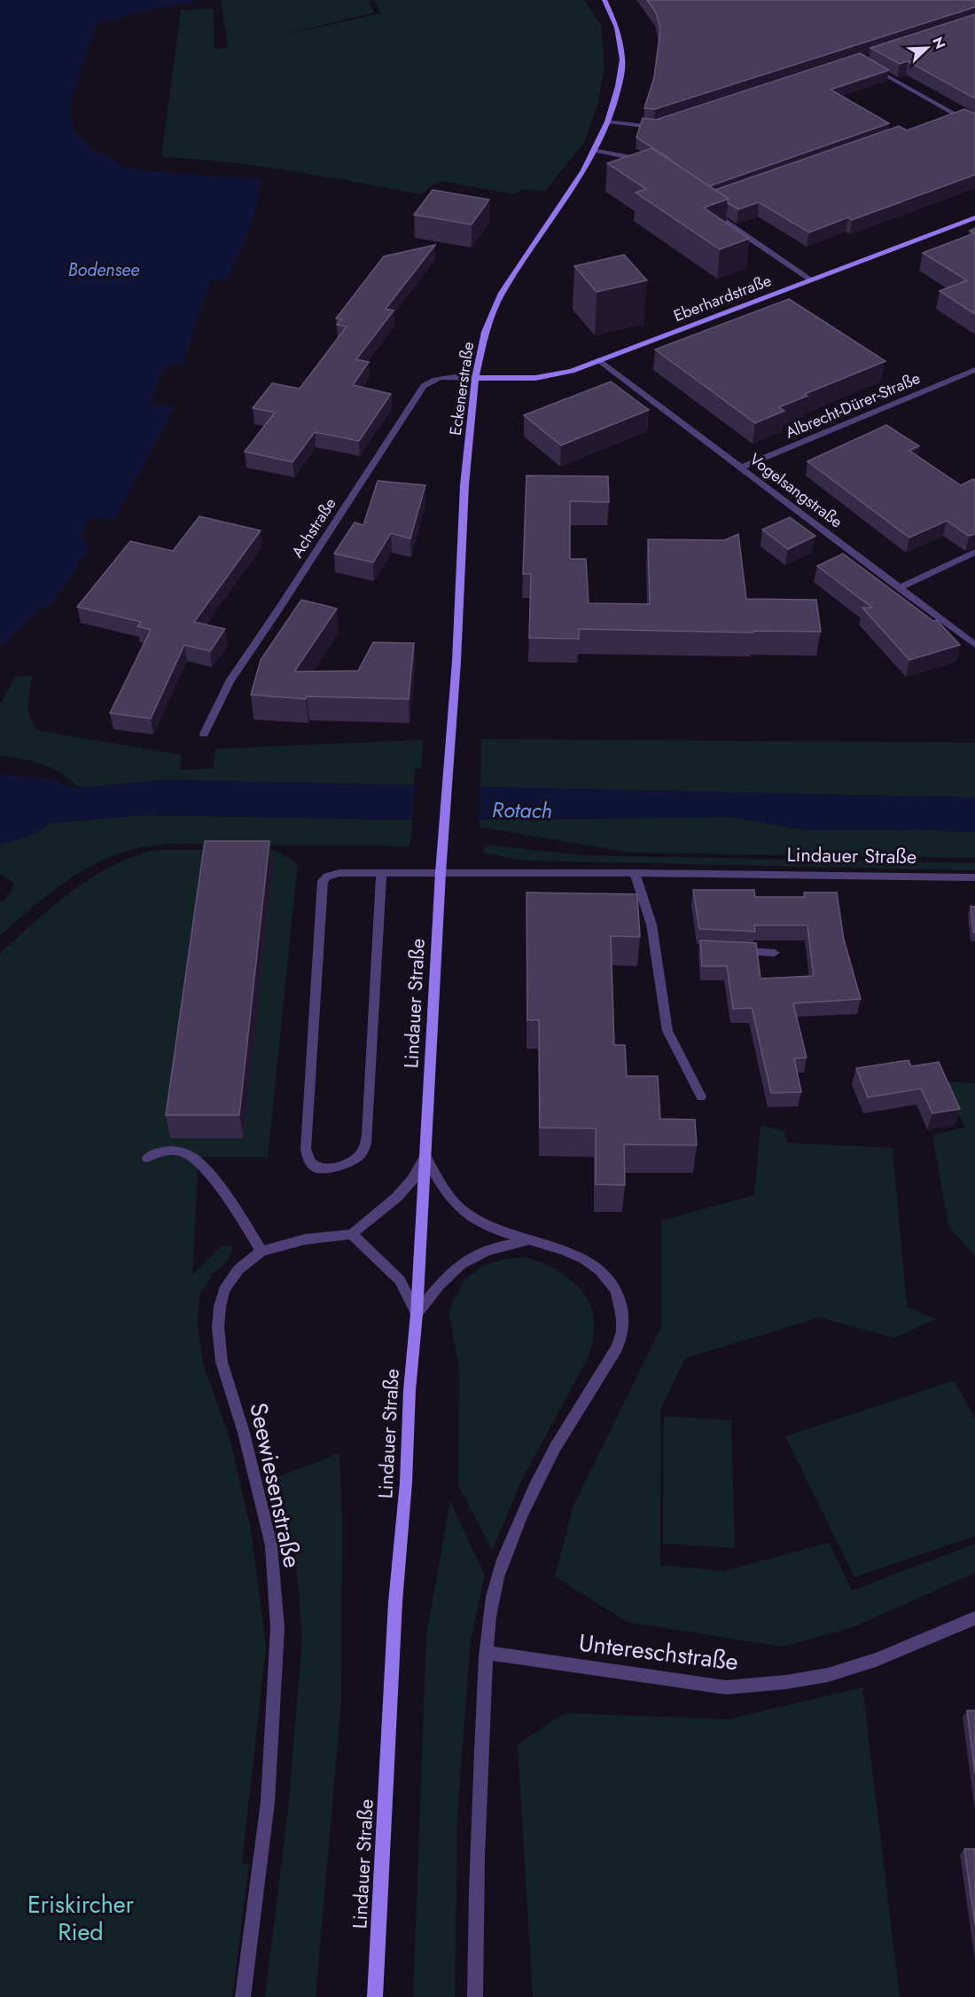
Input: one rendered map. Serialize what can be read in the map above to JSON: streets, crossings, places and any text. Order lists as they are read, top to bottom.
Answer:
{
  "streets": {
    "main road": ["Eberhardstraße", "Eckenerstraße", "Lindauer Straße"],
    "street": [
      "Albrecht-Dürer-Straße",
      "Vogelsangstraße",
      "Achstraße",
      "Seewiesenstraße",
      "Untereschstraße"
    ]
  },
  "crossings": [
    ["Eberhardstraße", "Eckenerstraße"],
    ["Eberhardstraße", "Vogelsangstraße"],
    ["Eberhardstraße", "Achstraße"],
    ["Eckenerstraße", "Achstraße"],
    ["Eckenerstraße", "Lindauer Straße"],
    ["Albrecht-Dürer-Straße", "Vogelsangstraße"]
  ],
  "water": ["Bodensee", "Rotach"],
  "parks": ["Eriskircher Ried"],
  "north": "top right"
}
